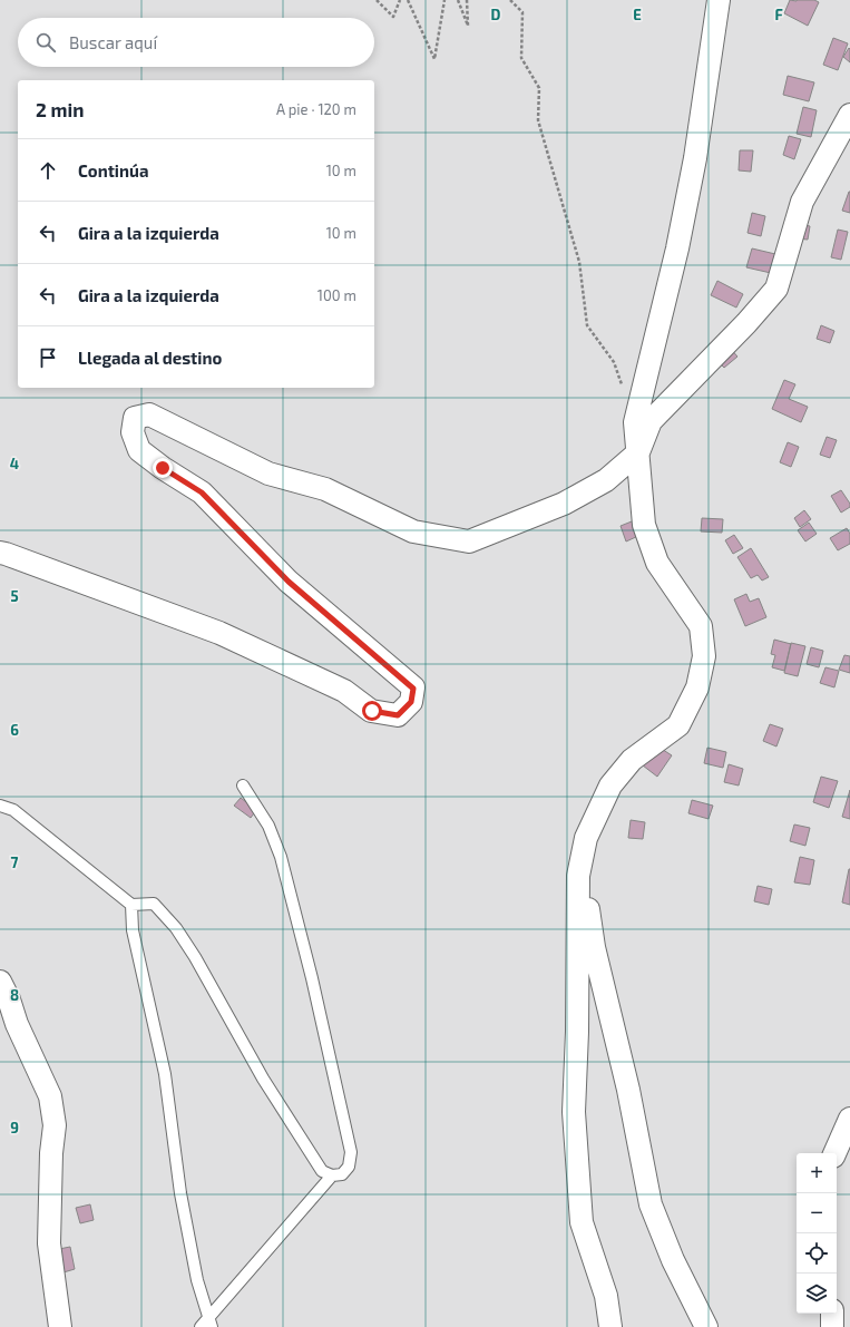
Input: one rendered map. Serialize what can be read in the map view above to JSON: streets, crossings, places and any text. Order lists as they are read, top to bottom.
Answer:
{
  "page": {
    "search": "Buscar aquí",
    "heading": ["2 min", "A pie · 120 m"],
    "list": [
      ["Continúa", "10 m"],
      ["Gira a la izquierda", "10 m"],
      ["Gira a la izquierda", "100 m"],
      "Llegada al destino"
    ],
    "map_buttons": ["+", "−"]
  },
  "grid": {
    "columns": ["D", "E", "F"],
    "rows": [
      "4",
      "5",
      "6",
      "7",
      "8",
      "9"
    ]
  }
}
